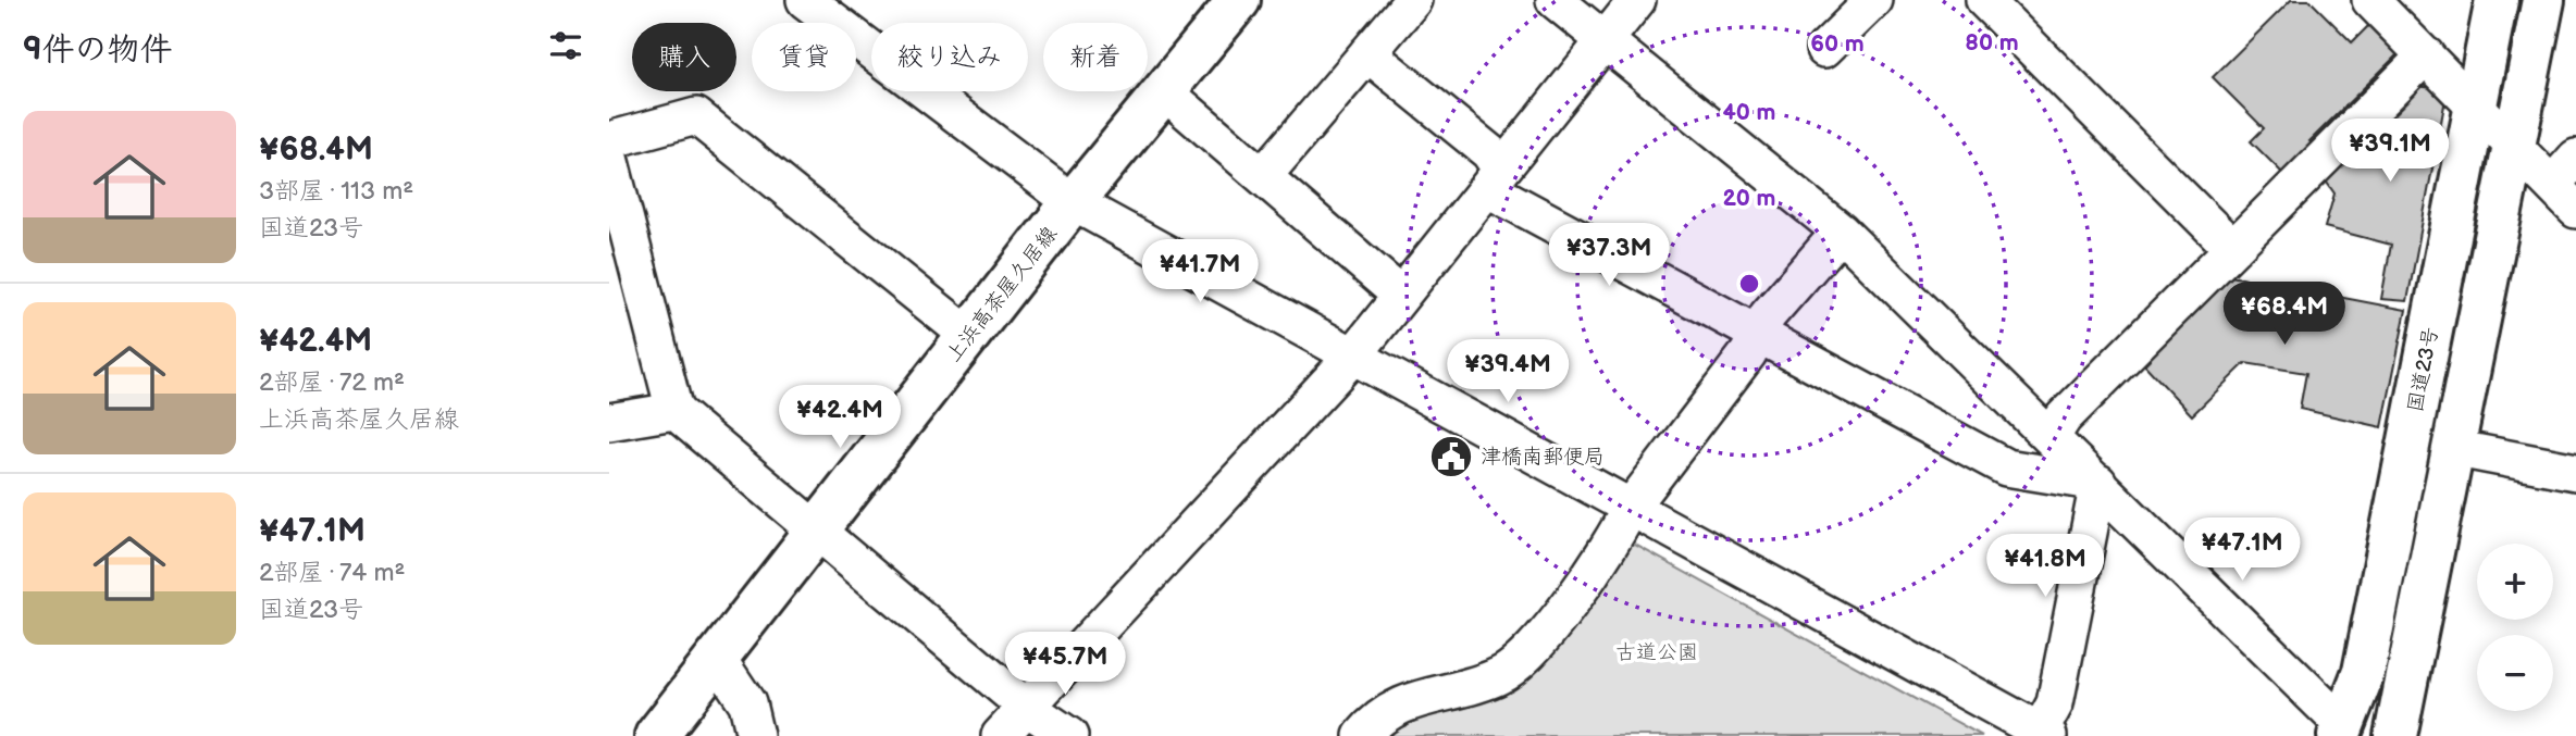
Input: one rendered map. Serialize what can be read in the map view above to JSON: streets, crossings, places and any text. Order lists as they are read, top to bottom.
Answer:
{
  "streets": {
    "main road": ["上浜高茶屋久居線", "国道23号"]
  },
  "parks": ["古道公園"],
  "places": {
    "public building": ["津橋南郵便局"]
  },
  "page": {
    "heading": "9件の物件",
    "chip": [
      "購入",
      "賃貸",
      "絞り込み",
      "新着"
    ],
    "list": [
      {
        "name": "¥68.4M",
        "note": "3部屋 · 113 m² · 国道23号"
      },
      {
        "name": "¥42.4M",
        "note": "2部屋 · 72 m² · 上浜高茶屋久居線"
      },
      {
        "name": "¥47.1M",
        "note": "2部屋 · 74 m² · 国道23号"
      }
    ],
    "price": [
      "¥39.1M",
      "¥37.3M",
      "¥41.7M",
      "¥68.4M",
      "¥39.4M",
      "¥42.4M",
      "¥47.1M",
      "¥41.8M",
      "¥45.7M"
    ],
    "map_buttons": ["+", "−"]
  },
  "rings": [
    "80 m",
    "60 m",
    "40 m",
    "20 m"
  ]
}
